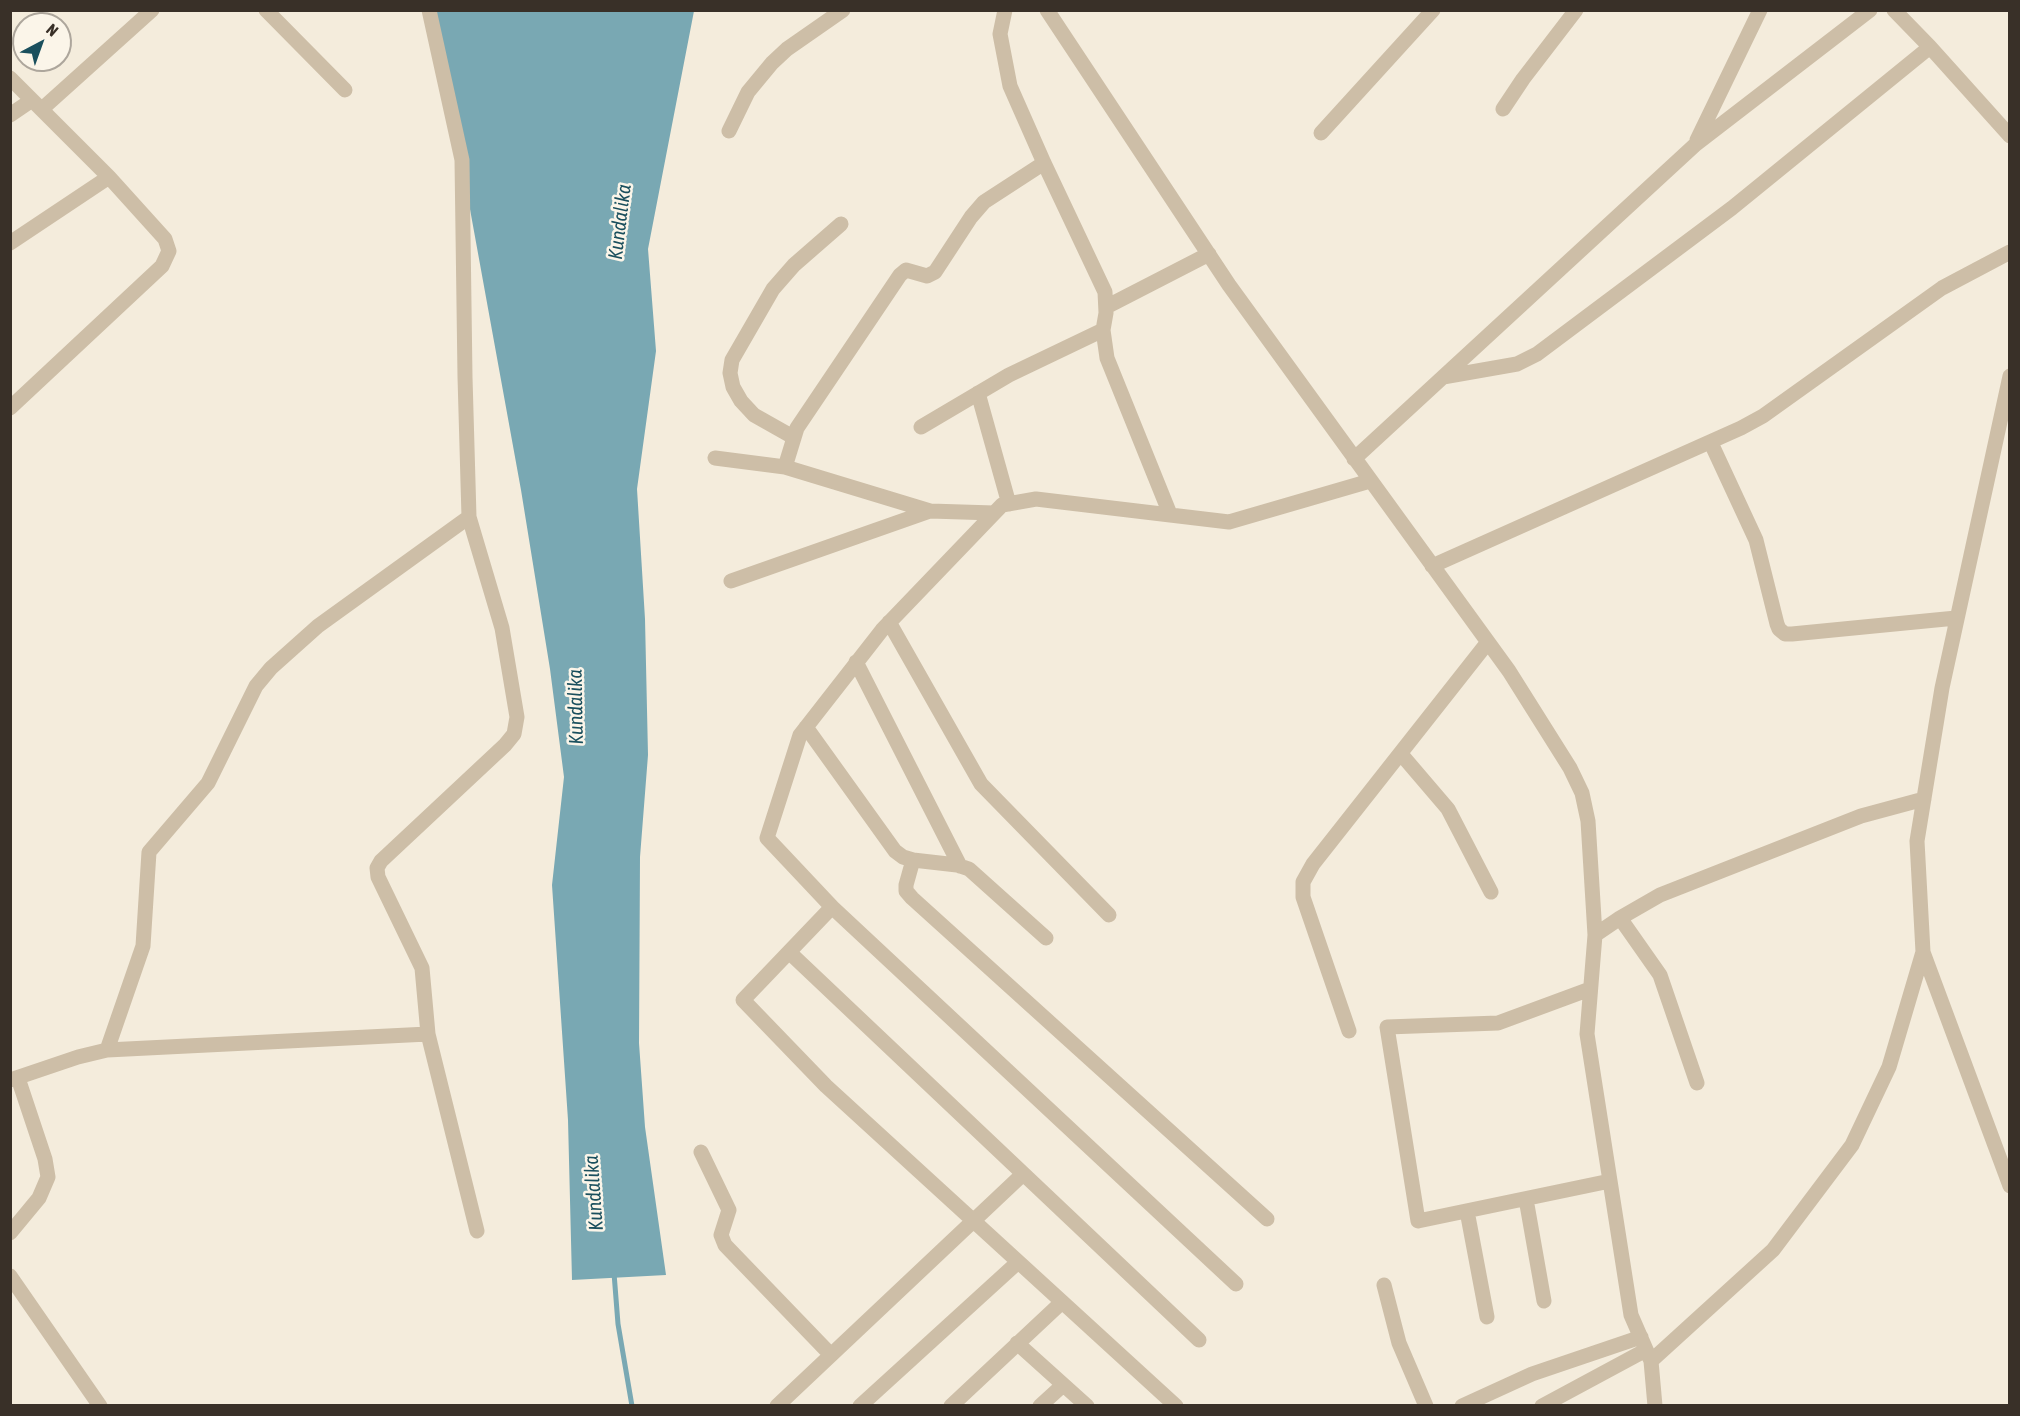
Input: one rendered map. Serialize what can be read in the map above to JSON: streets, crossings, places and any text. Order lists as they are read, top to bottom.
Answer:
{
  "water": ["Kundalika"],
  "north": "top right"
}
